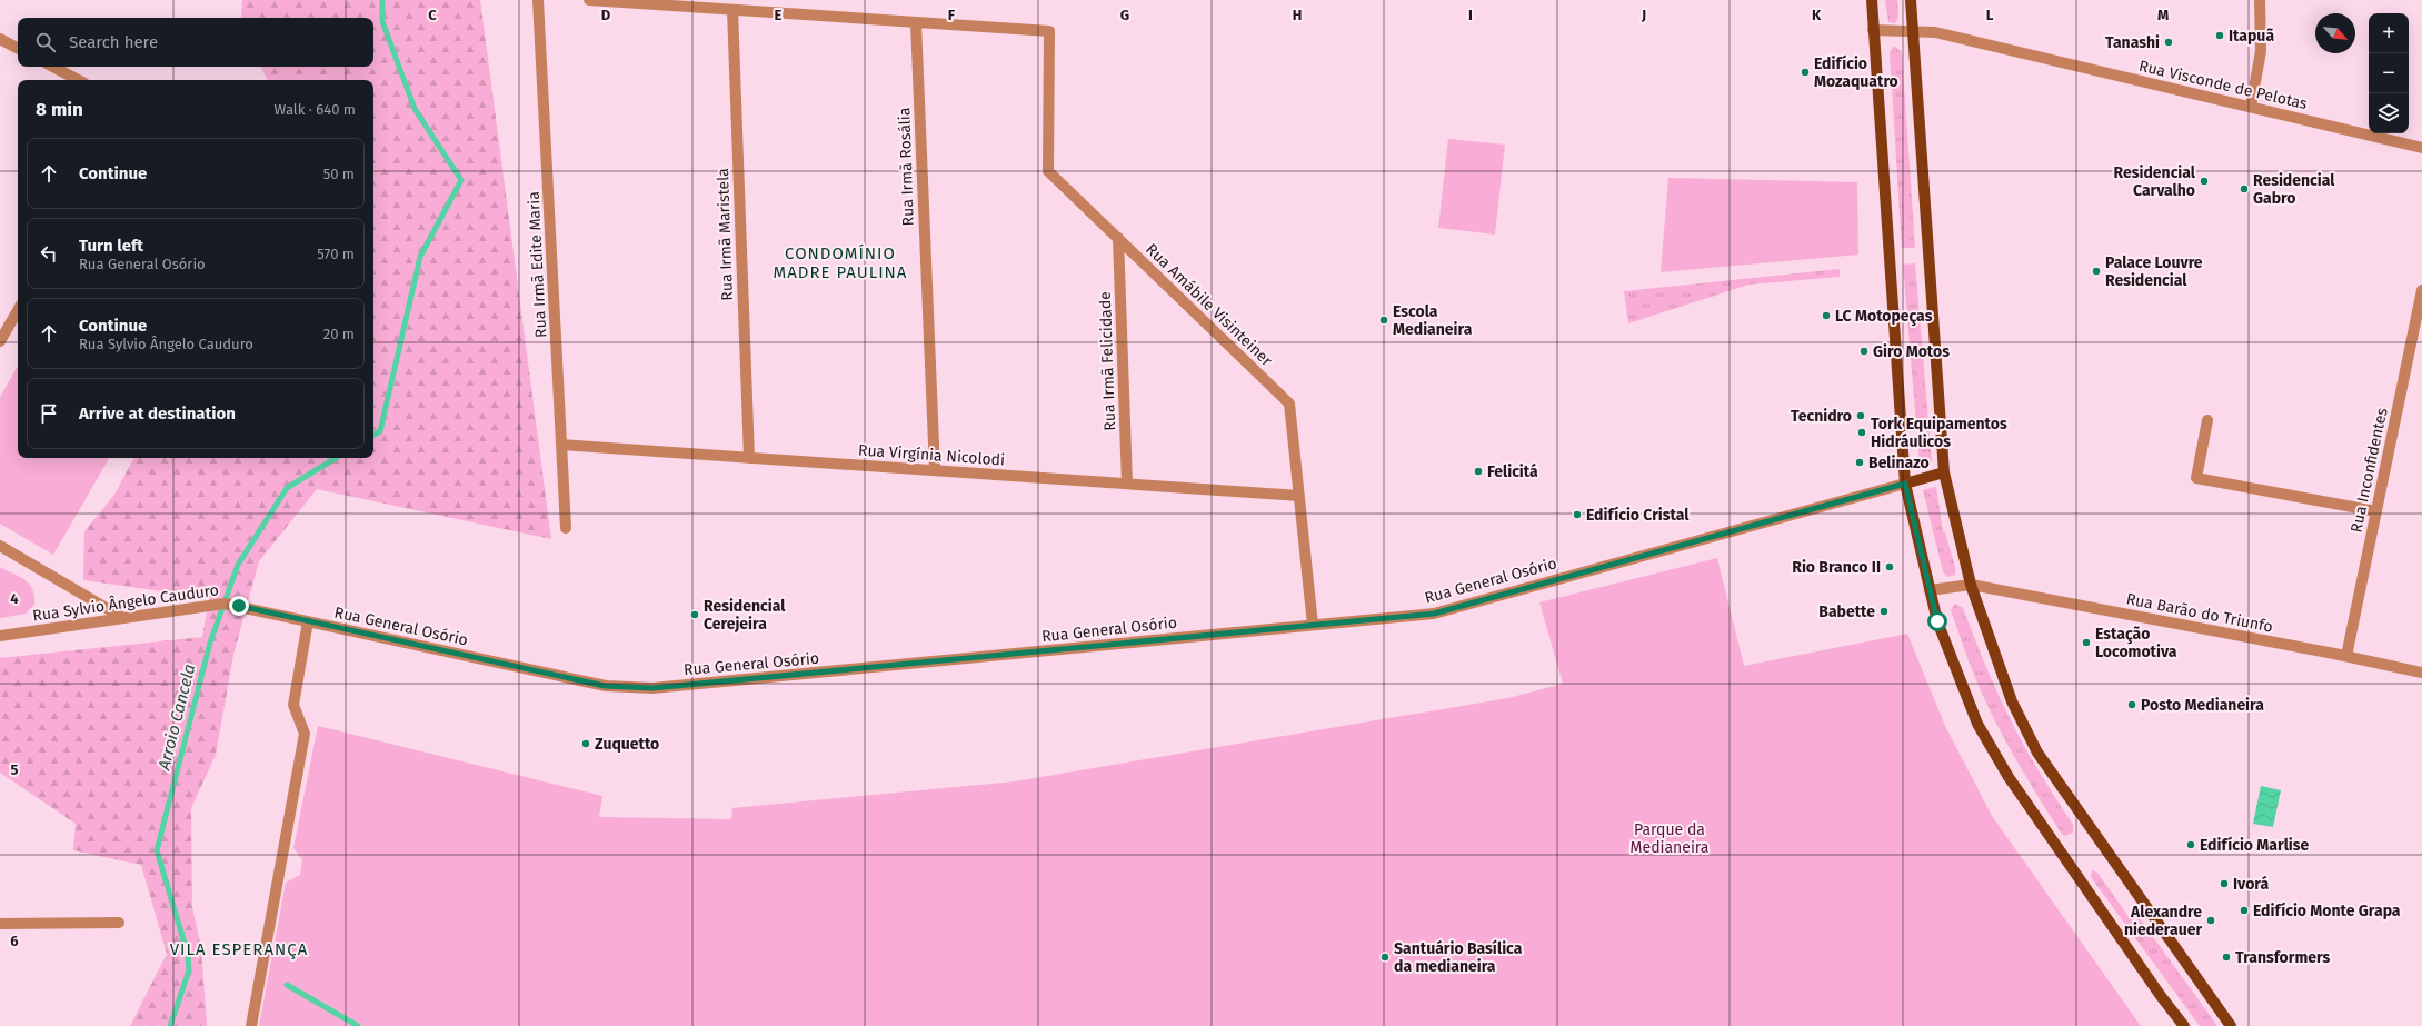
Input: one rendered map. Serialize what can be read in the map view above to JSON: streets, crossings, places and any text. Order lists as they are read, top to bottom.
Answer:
{
  "streets": {
    "street": [
      "Rua Visconde de Pelotas",
      "Rua Irmã Rosália",
      "Rua Irmã Maristela",
      "Rua Irmã Edite Maria",
      "Rua Amábile Visinteiner",
      "Rua Irmã Felicidade",
      "Rua Virgínia Nicolodi",
      "Rua Inconfidentes",
      "Rua General Osório",
      "Rua Sylvio Ângelo Cauduro",
      "Rua Barão do Triunfo"
    ]
  },
  "crossings": [
    ["Rua Irmã Rosália", "Rua Amábile Visinteiner"],
    ["Rua Irmã Rosália", "Rua Virgínia Nicolodi"],
    ["Rua Irmã Maristela", "Rua Virgínia Nicolodi"],
    ["Rua Irmã Edite Maria", "Rua Virgínia Nicolodi"],
    ["Rua Amábile Visinteiner", "Rua Irmã Felicidade"],
    ["Rua Amábile Visinteiner", "Rua Virgínia Nicolodi"],
    ["Rua Amábile Visinteiner", "Rua General Osório"],
    ["Rua Irmã Felicidade", "Rua Virgínia Nicolodi"],
    ["Rua Inconfidentes", "Rua Barão do Triunfo"],
    ["Rua General Osório", "Rua Sylvio Ângelo Cauduro"]
  ],
  "districts": ["CONDOMÍNIO MADRE PAULINA", "VILA ESPERANÇA"],
  "water": ["Arroio Cancela"],
  "parks": ["Parque da Medianeira"],
  "places": [
    "Itapuã",
    "Tanashi",
    "Edifício Mozaquatro",
    "Residencial Carvalho",
    "Residencial Gabro",
    "Palace Louvre Residencial",
    "LC Motopeças",
    "Escola Medianeira",
    "Giro Motos",
    "Tecnidro",
    "Tork Equipamentos Hidráulicos",
    "Belinazo",
    "Felicitá",
    "Edifício Cristal",
    "Rio Branco II",
    "Babette",
    "Residencial Cerejeira",
    "Estação Locomotiva",
    "Posto Medianeira",
    "Zuquetto",
    "Edifício Marlise",
    "Ivorá",
    "Edifício Monte Grapa",
    "Alexandre niederauer",
    "Santuário Basílica da medianeira",
    "Transformers"
  ],
  "north": "bottom right",
  "page": {
    "map_buttons": ["+", "−"],
    "search": "Search here",
    "heading": ["8 min", "Walk · 640 m"],
    "list": [
      ["Continue", "50 m"],
      ["Turn left", "Rua General Osório", "570 m"],
      ["Continue", "Rua Sylvio Ângelo Cauduro", "20 m"],
      "Arrive at destination"
    ]
  },
  "grid": {
    "columns": [
      "C",
      "D",
      "E",
      "F",
      "G",
      "H",
      "I",
      "J",
      "K",
      "L",
      "M"
    ],
    "rows": ["4", "5", "6"]
  }
}
